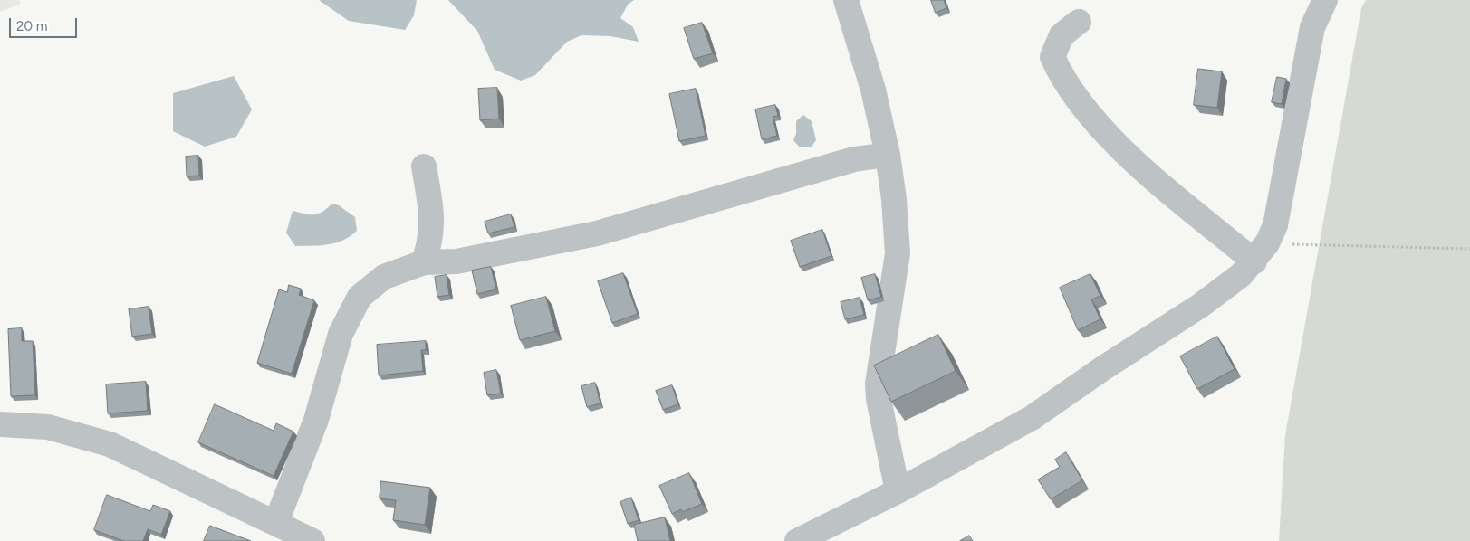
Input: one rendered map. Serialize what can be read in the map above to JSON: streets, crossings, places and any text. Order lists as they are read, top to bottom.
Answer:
{
  "scale_bar": "20 m"
}
